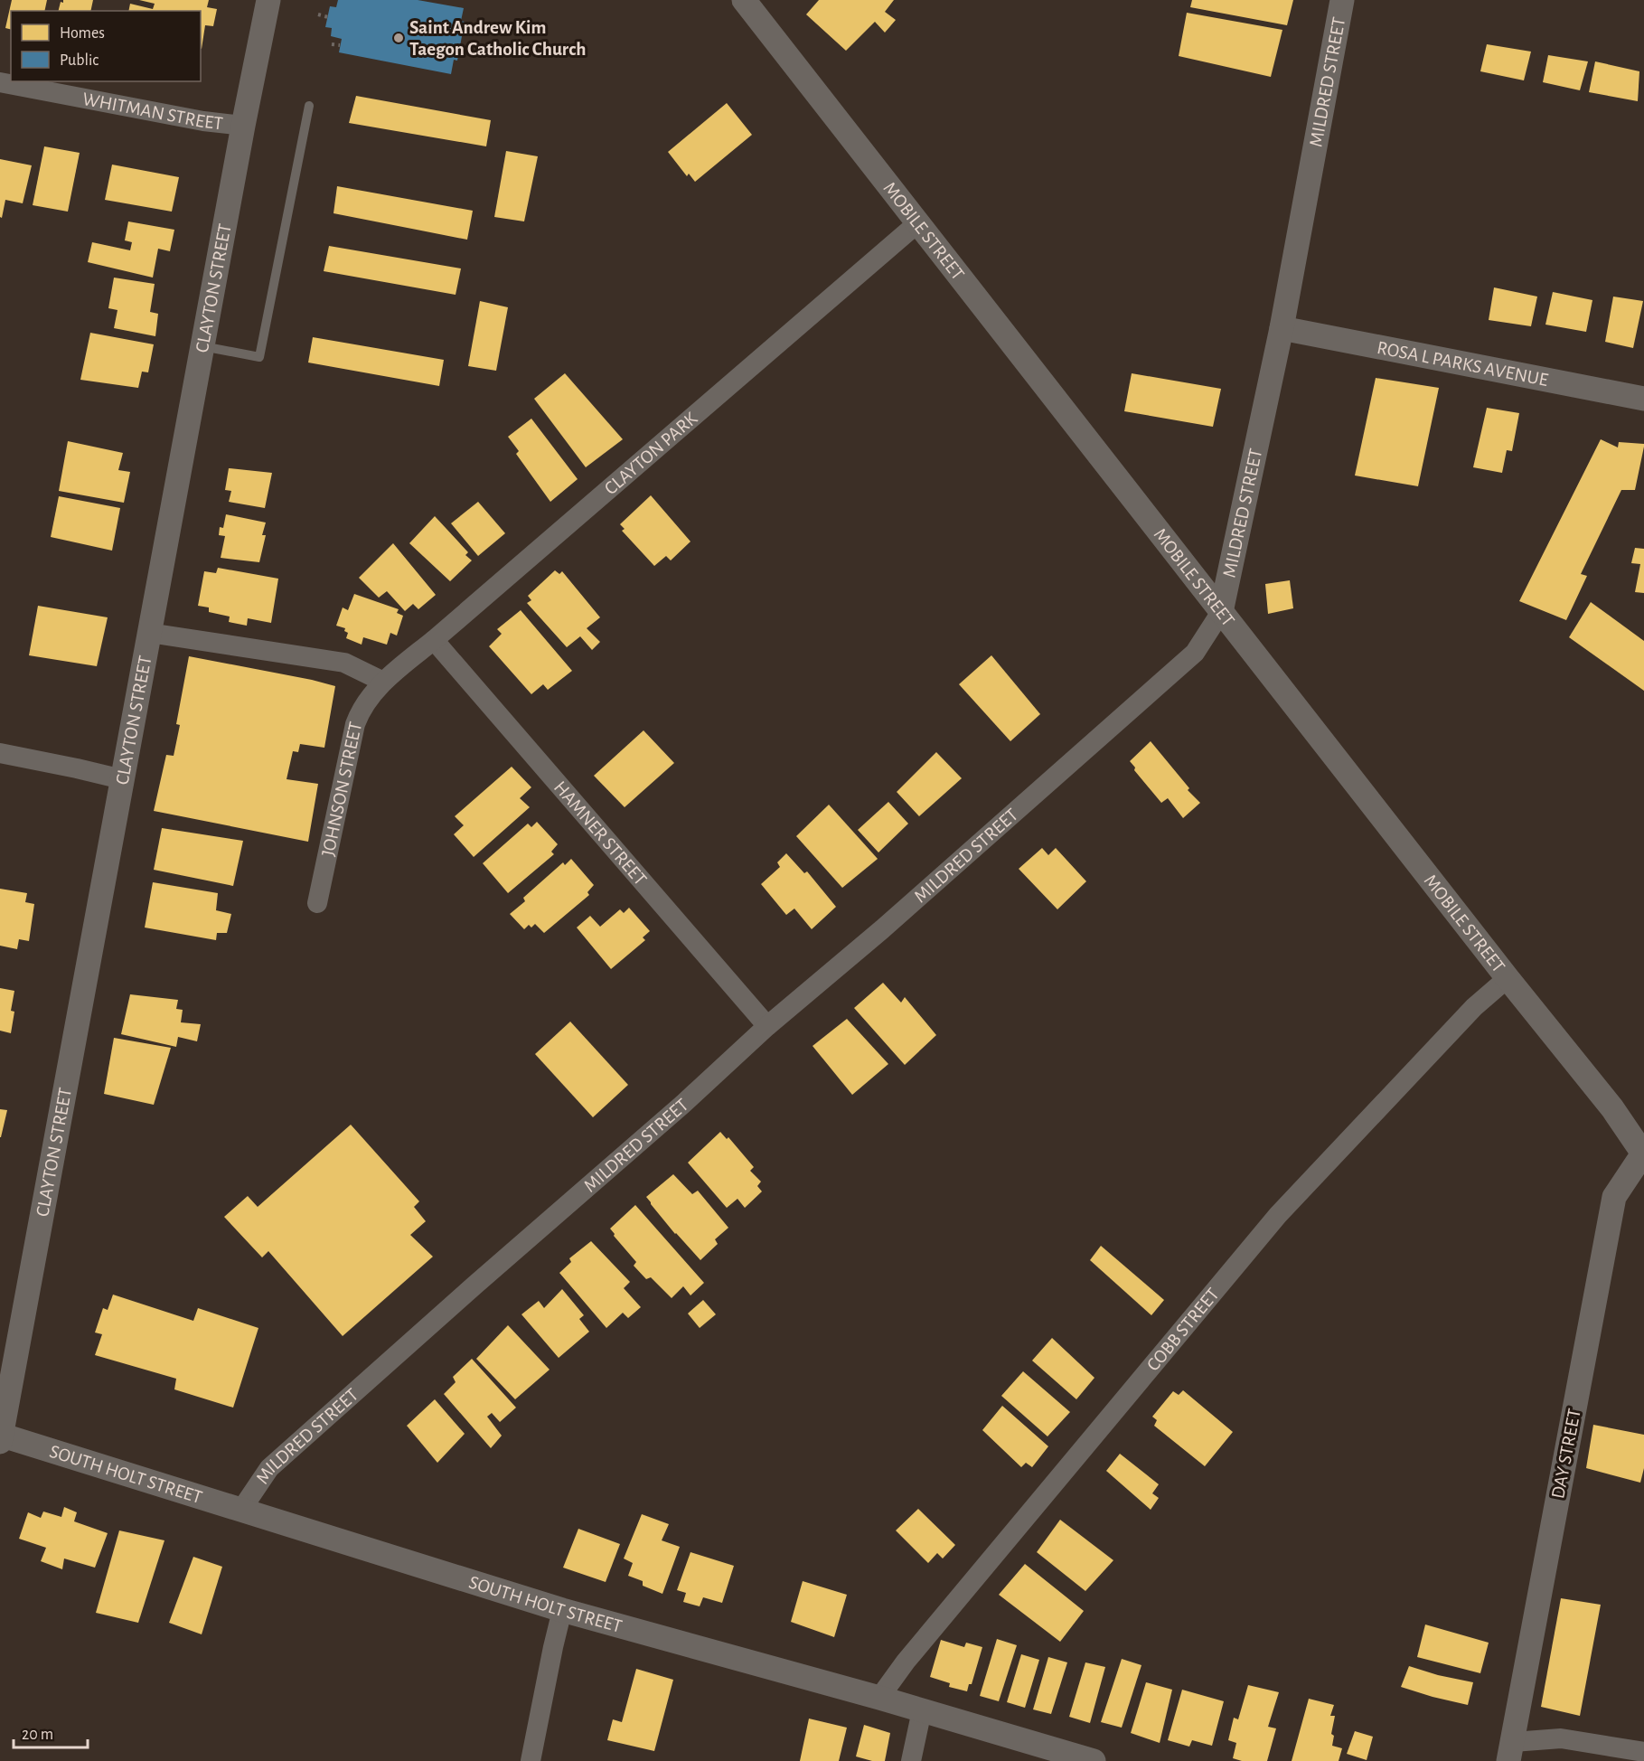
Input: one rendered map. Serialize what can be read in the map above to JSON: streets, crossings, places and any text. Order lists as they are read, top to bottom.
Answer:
{
  "streets": {
    "street": [
      "MILDRED STREET",
      "WHITMAN STREET",
      "MOBILE STREET",
      "CLAYTON STREET",
      "ROSA L PARKS AVENUE",
      "CLAYTON PARK",
      "JOHNSON STREET",
      "HAMNER STREET",
      "COBB STREET",
      "DAY STREET",
      "SOUTH HOLT STREET"
    ]
  },
  "crossings": [
    ["MILDRED STREET", "MOBILE STREET"],
    ["MILDRED STREET", "ROSA L PARKS AVENUE"],
    ["MILDRED STREET", "HAMNER STREET"],
    ["MILDRED STREET", "SOUTH HOLT STREET"],
    ["WHITMAN STREET", "CLAYTON STREET"],
    ["MOBILE STREET", "CLAYTON PARK"],
    ["MOBILE STREET", "COBB STREET"],
    ["MOBILE STREET", "DAY STREET"],
    ["CLAYTON STREET", "SOUTH HOLT STREET"],
    ["CLAYTON PARK", "JOHNSON STREET"],
    ["CLAYTON PARK", "HAMNER STREET"],
    ["COBB STREET", "SOUTH HOLT STREET"]
  ],
  "places": ["Saint Andrew Kim Taegon Catholic Church"],
  "legend": ["Homes", "Public"],
  "scale_bar": "20 m"
}
